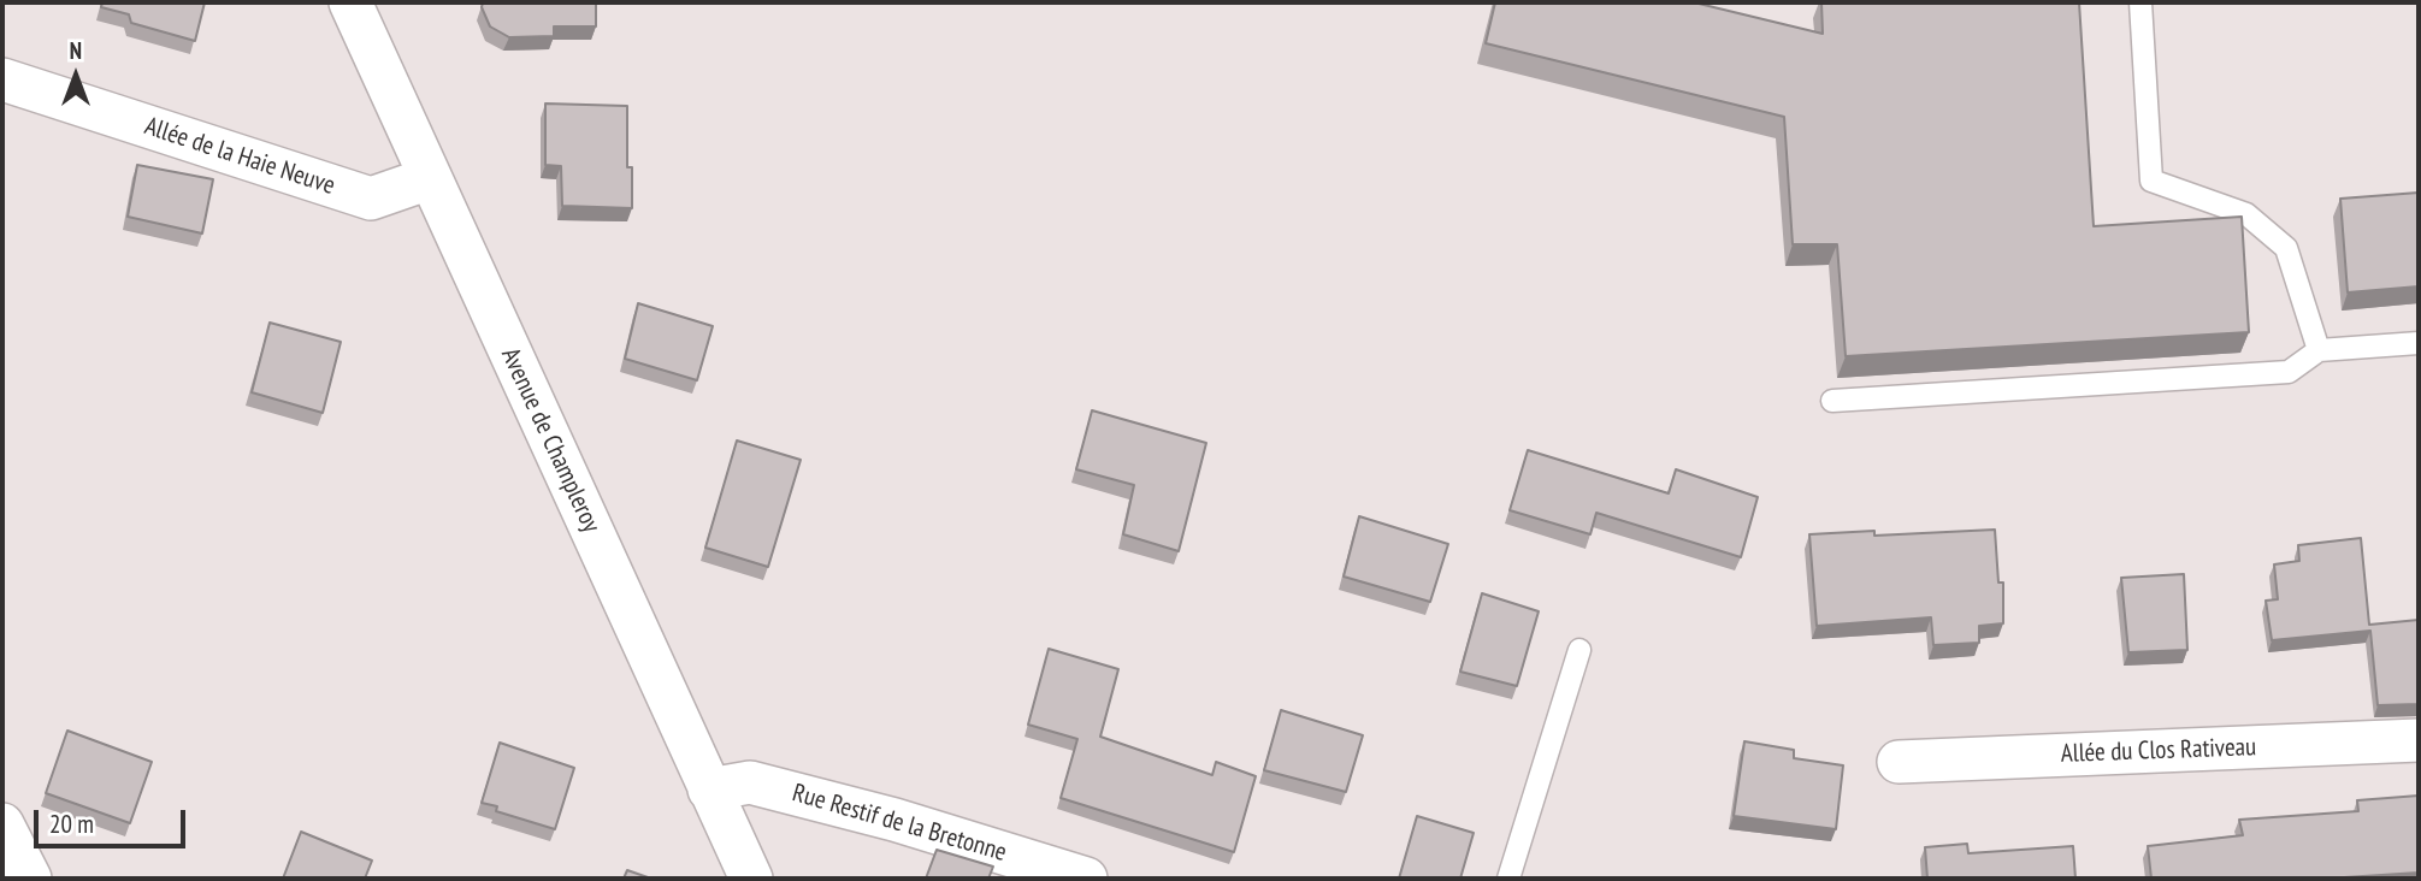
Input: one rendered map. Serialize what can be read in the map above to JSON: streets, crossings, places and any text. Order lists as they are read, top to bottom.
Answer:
{
  "streets": {
    "street": [
      "Allée de la Haie Neuve",
      "Avenue de Champleroy",
      "Allée du Clos Rativeau",
      "Rue Restif de la Bretonne"
    ]
  },
  "crossings": [
    ["Allée de la Haie Neuve", "Avenue de Champleroy"],
    ["Avenue de Champleroy", "Rue Restif de la Bretonne"]
  ],
  "scale_bar": "20 m",
  "north": "top"
}
